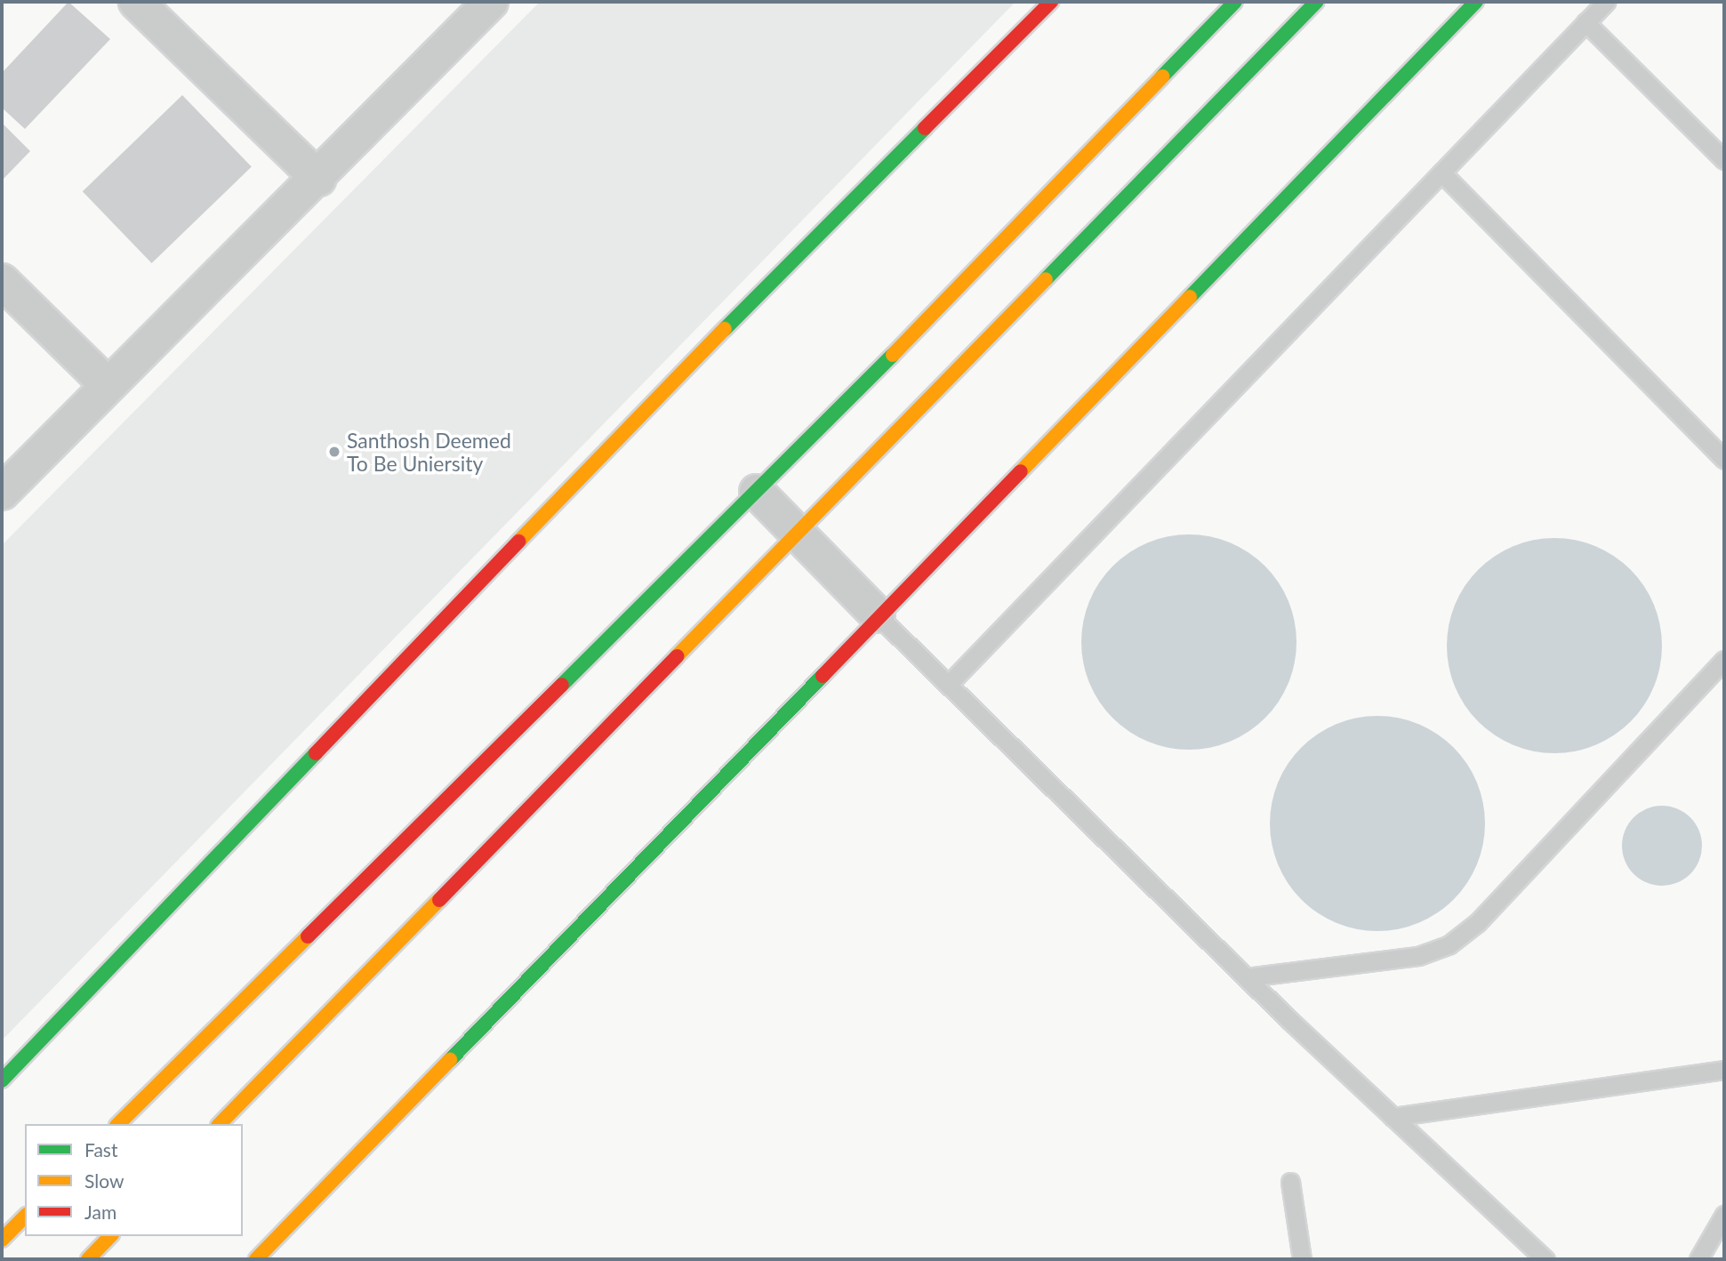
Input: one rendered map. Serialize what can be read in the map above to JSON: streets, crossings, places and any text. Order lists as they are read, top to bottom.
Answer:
{
  "places": ["Santhosh Deemed To Be Uniersity"],
  "legend": ["Fast", "Slow", "Jam"]
}
